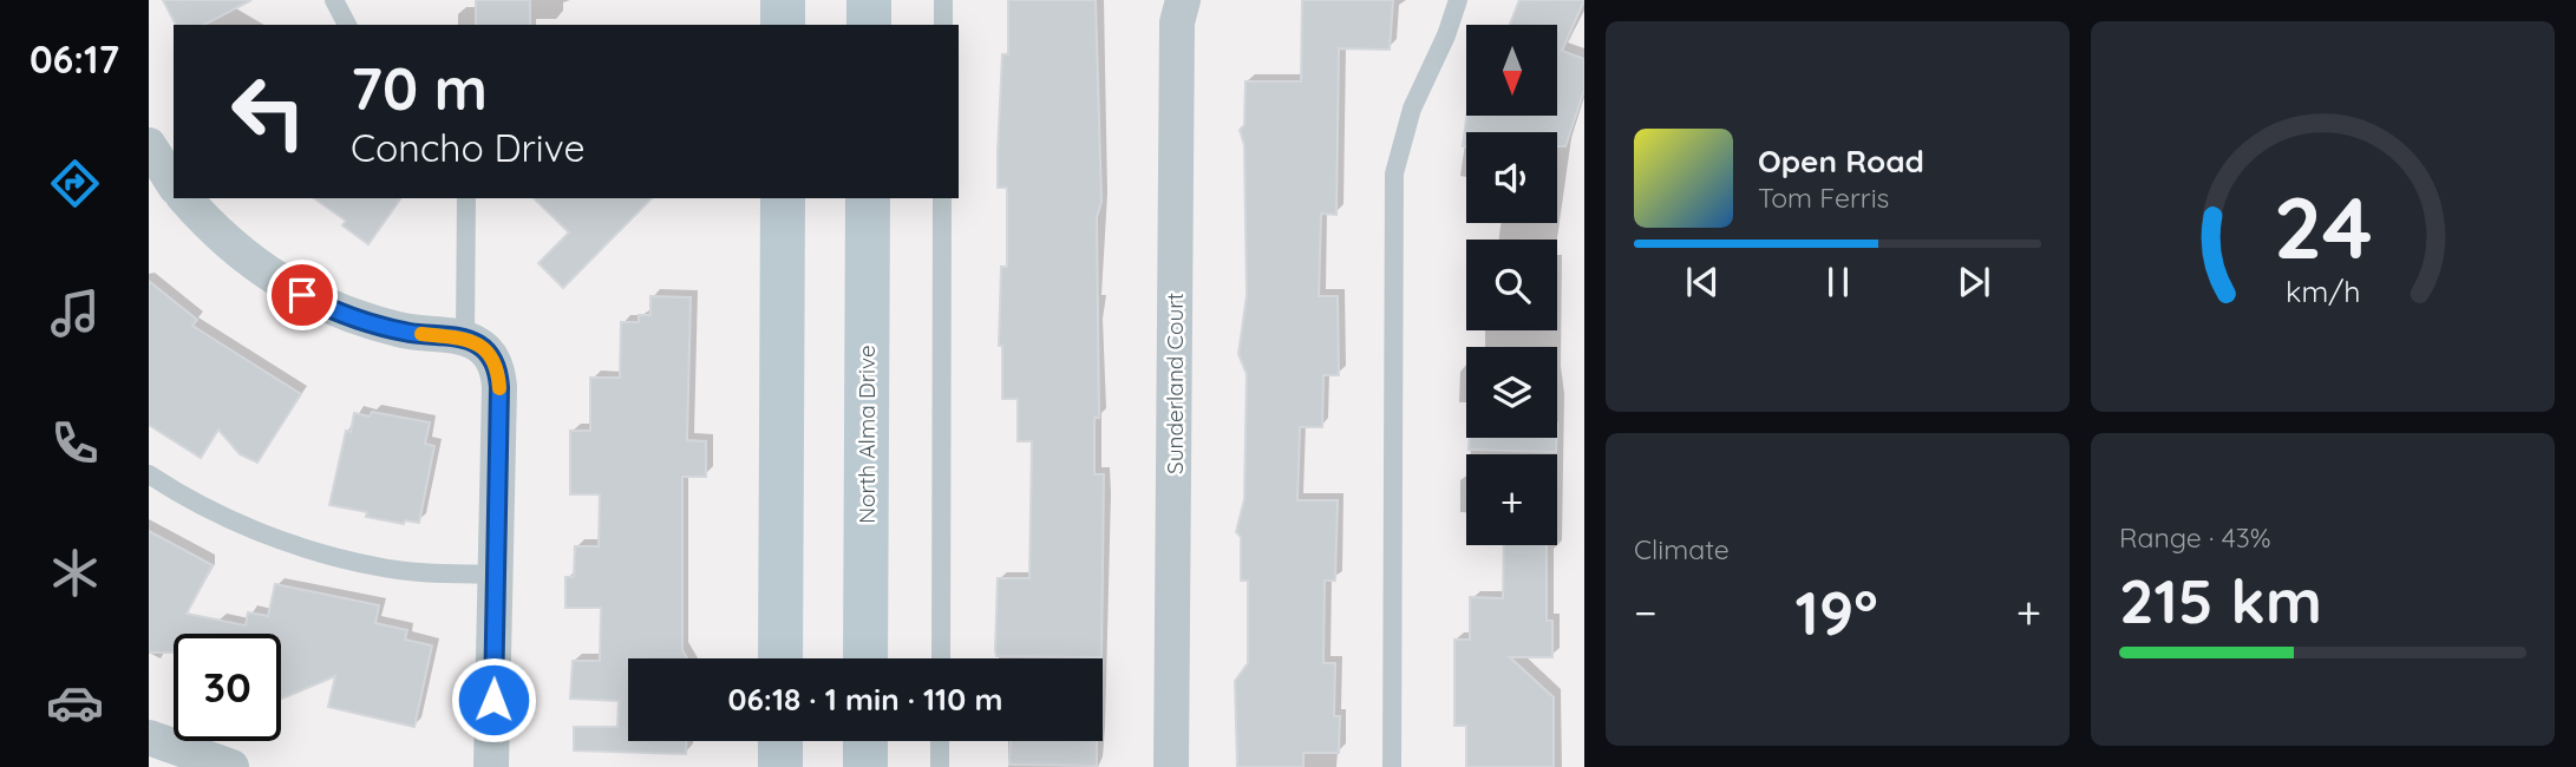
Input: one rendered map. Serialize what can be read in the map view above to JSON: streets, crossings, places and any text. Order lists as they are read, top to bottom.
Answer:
{
  "streets": {
    "main road": ["North Alma Drive"],
    "street": ["Sunderland Court"]
  },
  "north": "bottom",
  "page": {
    "tabs": "06:17",
    "map_buttons": "+",
    "turn": ["70 m", "Concho Drive"],
    "song": ["Open Road", "Tom Ferris"],
    "tile": [
      "Climate",
      ["Range · 43%", "215 km"]
    ],
    "heat": ["−", "19°", "+"],
    "limit": "30",
    "trip": "06:18 · 1 min · 110 m",
    "gauge": ["24", "km/h"]
  }
}
